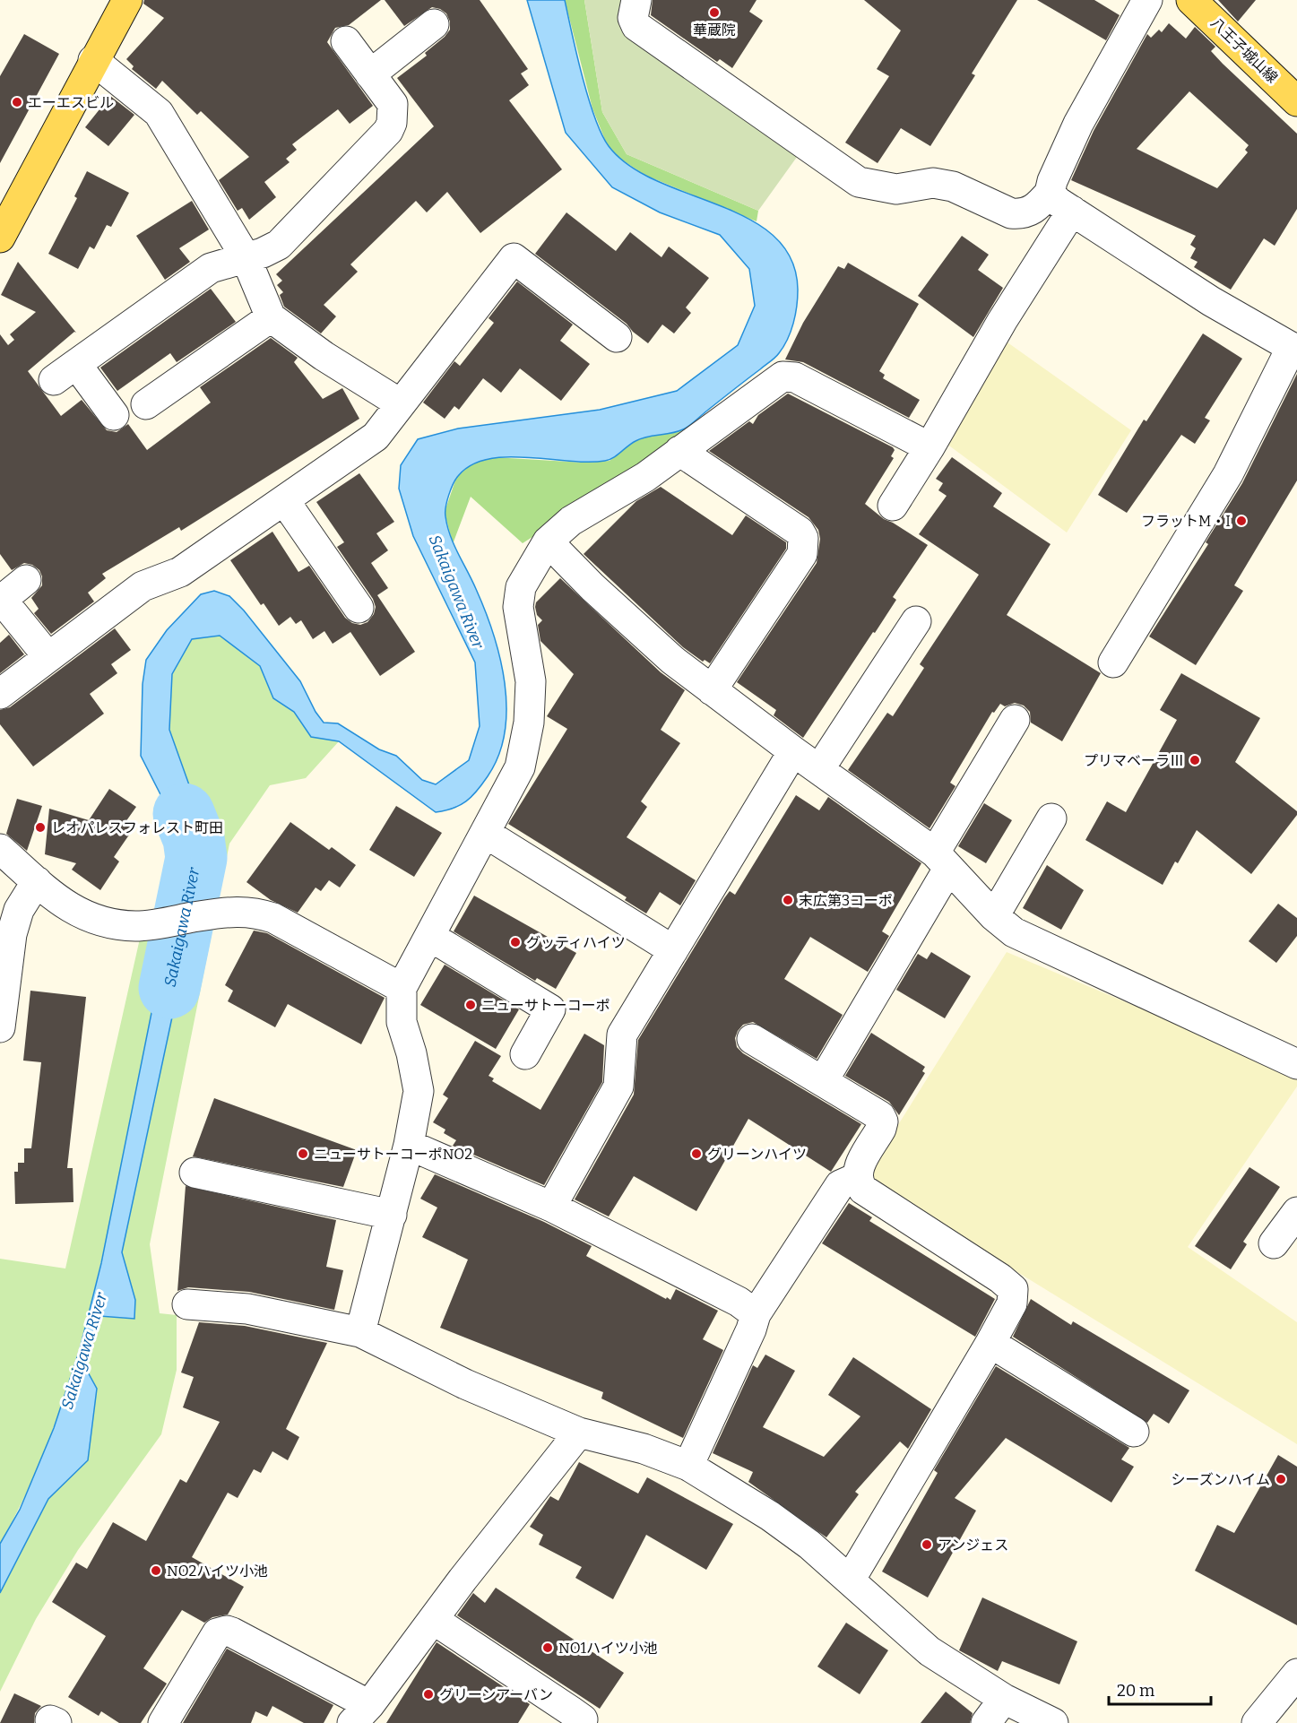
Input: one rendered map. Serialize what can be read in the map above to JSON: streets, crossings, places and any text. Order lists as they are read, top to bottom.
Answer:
{
  "streets": {
    "main road": ["八王子城山線"]
  },
  "water": ["Sakaigawa River"],
  "places": [
    "華蔵院",
    "エーエスビル",
    "フラットM・I",
    "プリマベーラⅢ",
    "レオパレスフォレスト町田",
    "末広第3コーポ",
    "グッティハイツ",
    "ニューサトーコーポ",
    "ニューサトーコーポNO2",
    "グリーンハイツ",
    "シーズンハイム",
    "アンジェス",
    "NO2ハイツ小池",
    "NO1ハイツ小池",
    "グリーンアーバン"
  ],
  "scale_bar": "20 m"
}
